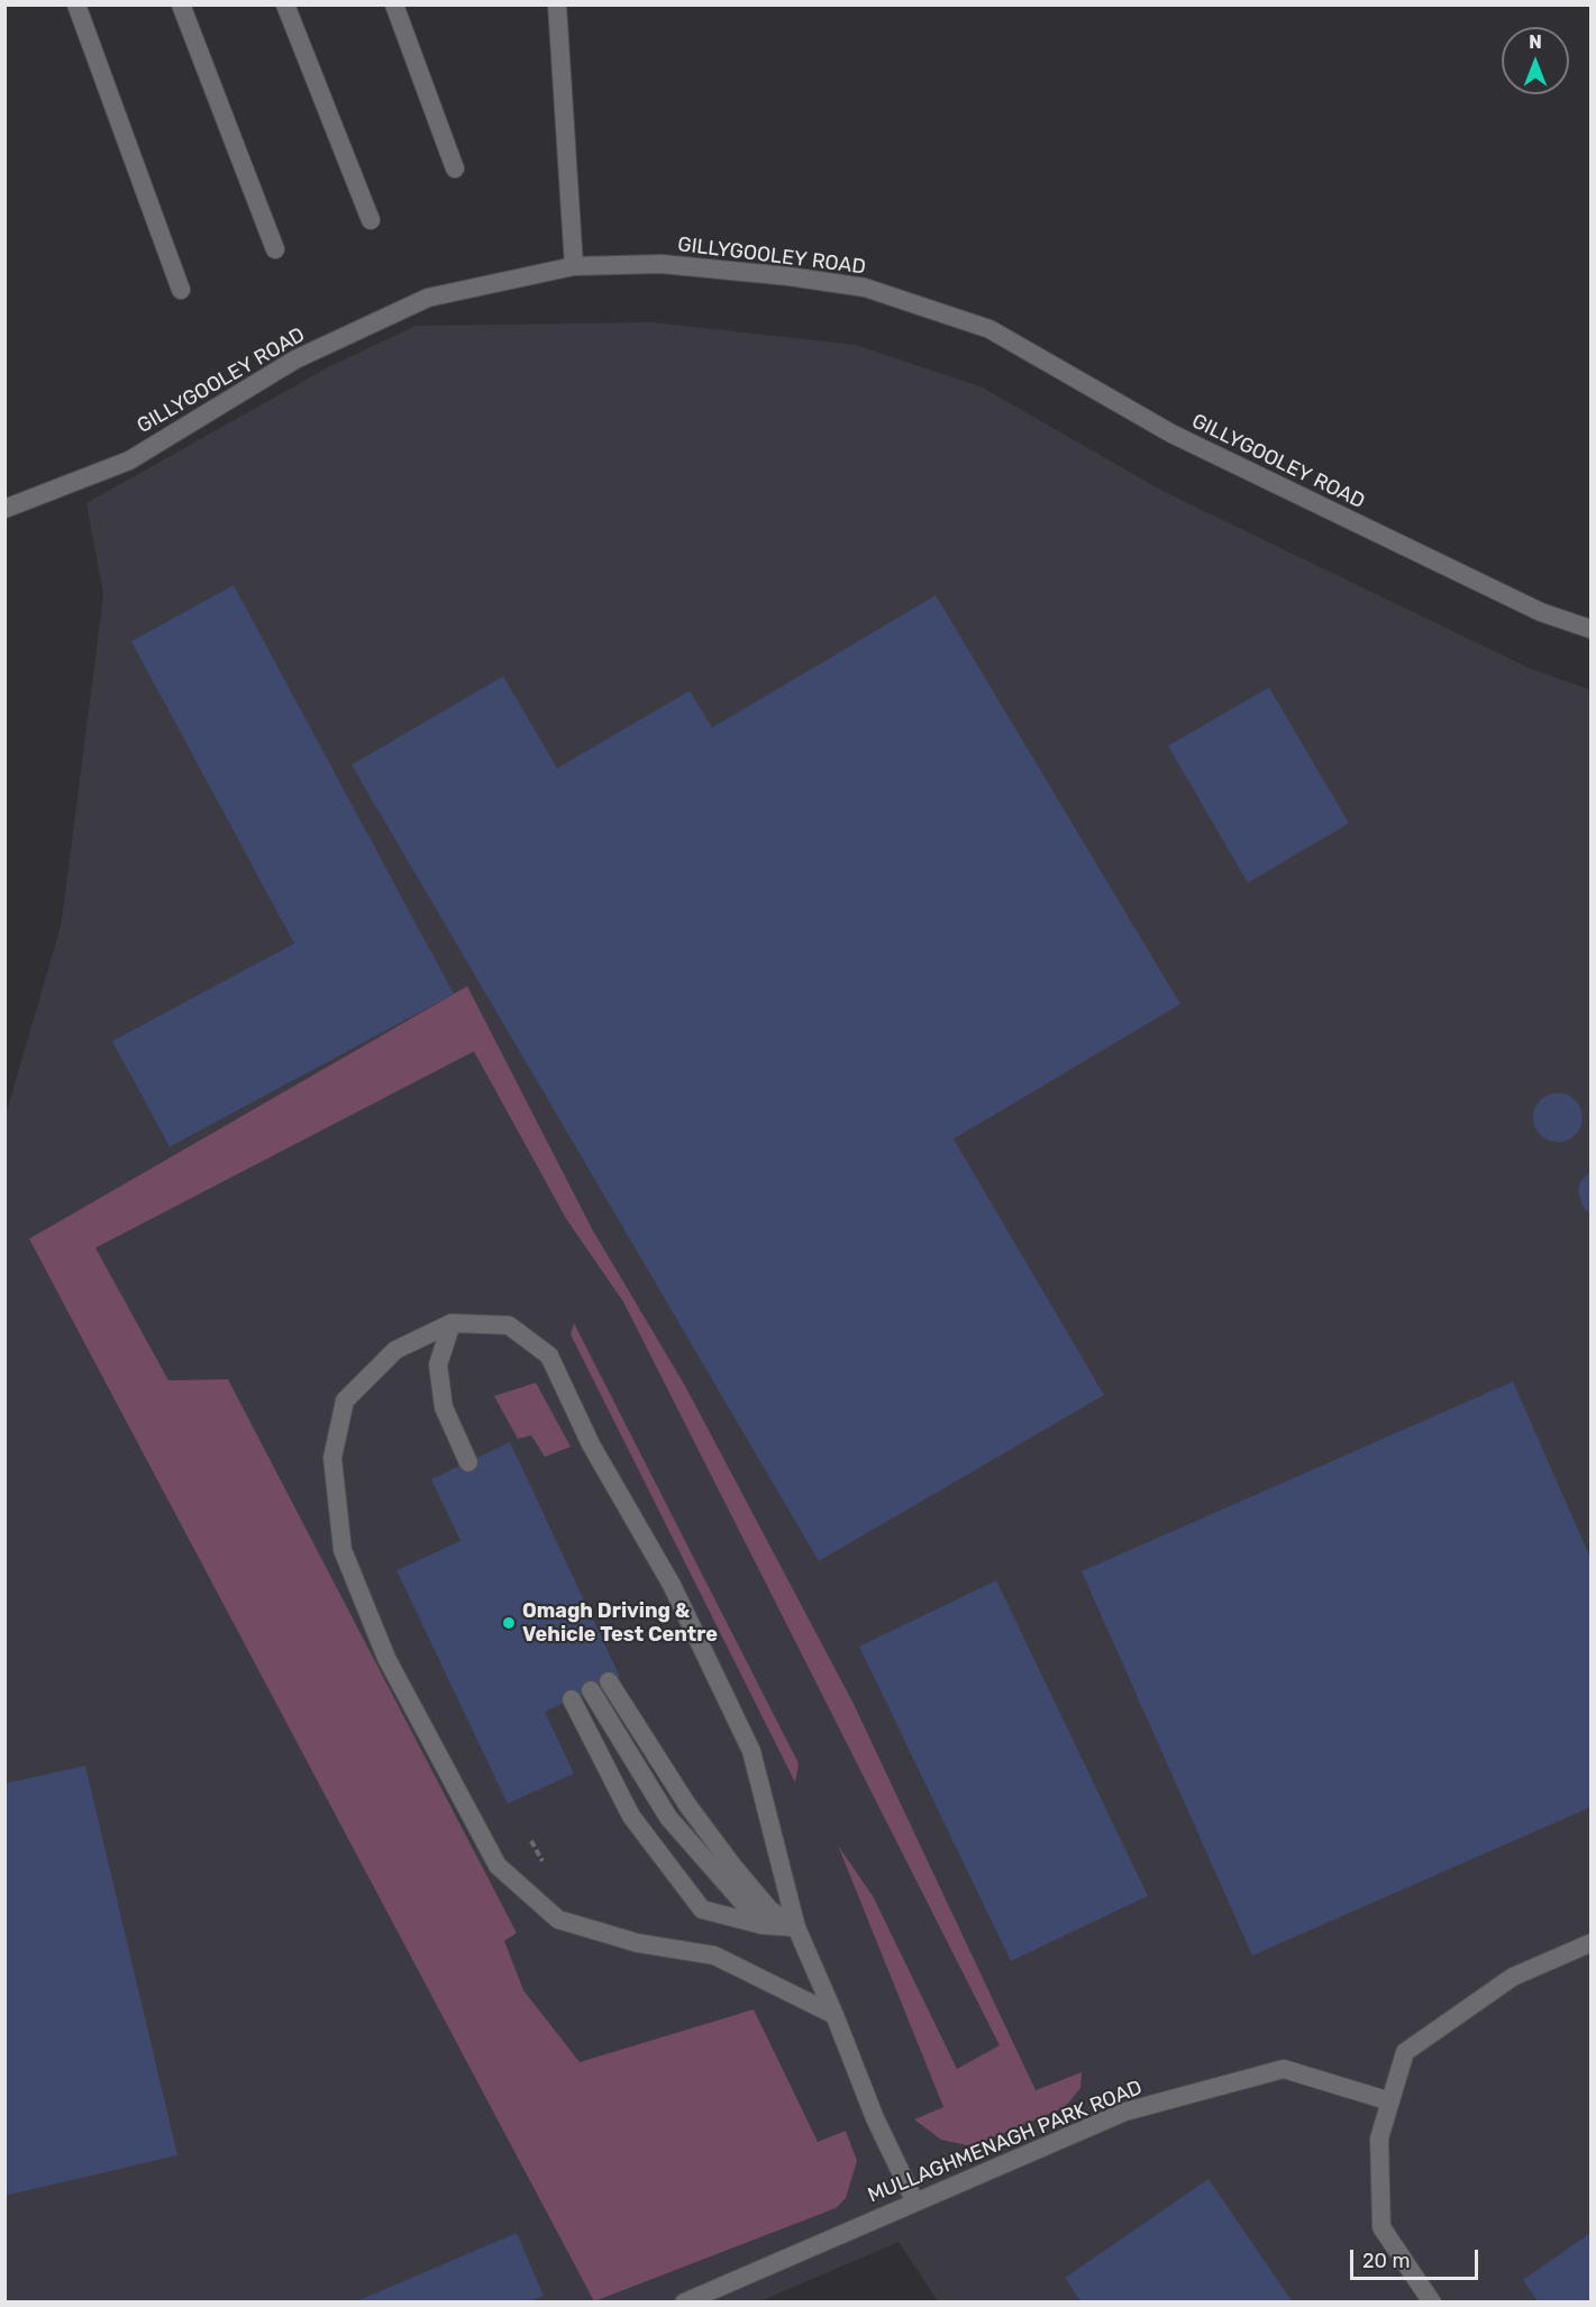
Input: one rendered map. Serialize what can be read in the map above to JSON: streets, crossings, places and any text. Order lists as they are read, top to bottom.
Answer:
{
  "streets": {
    "main road": ["GILLYGOOLEY ROAD", "MULLAGHMENAGH PARK ROAD"]
  },
  "places": ["Omagh Driving & Vehicle Test Centre"],
  "scale_bar": "20 m",
  "north": "top"
}
